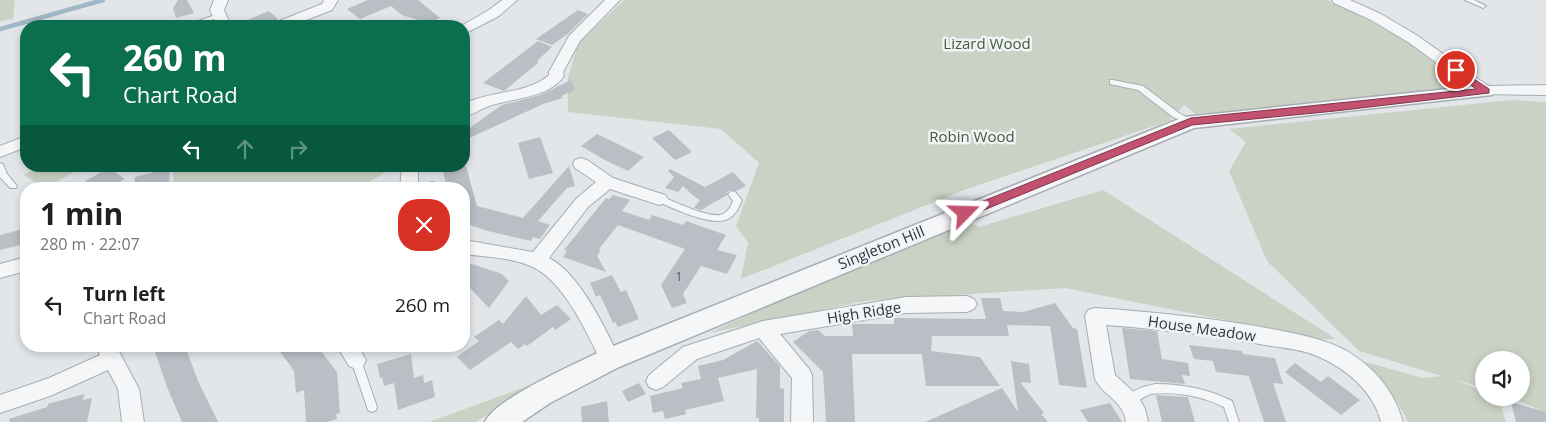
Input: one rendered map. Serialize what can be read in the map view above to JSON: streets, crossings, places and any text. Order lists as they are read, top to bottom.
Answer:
{
  "streets": {
    "street": ["Singleton Hill", "High Ridge", "House Meadow"]
  },
  "parks": ["Lizard Wood", "Robin Wood"],
  "house_numbers": ["1"],
  "page": {
    "turn": ["260 m", "Chart Road"],
    "heading": ["1 min", "280 m · 22:07"],
    "list": [
      {
        "name": "Turn left",
        "note": "Chart Road",
        "value": "260 m"
      }
    ]
  }
}
